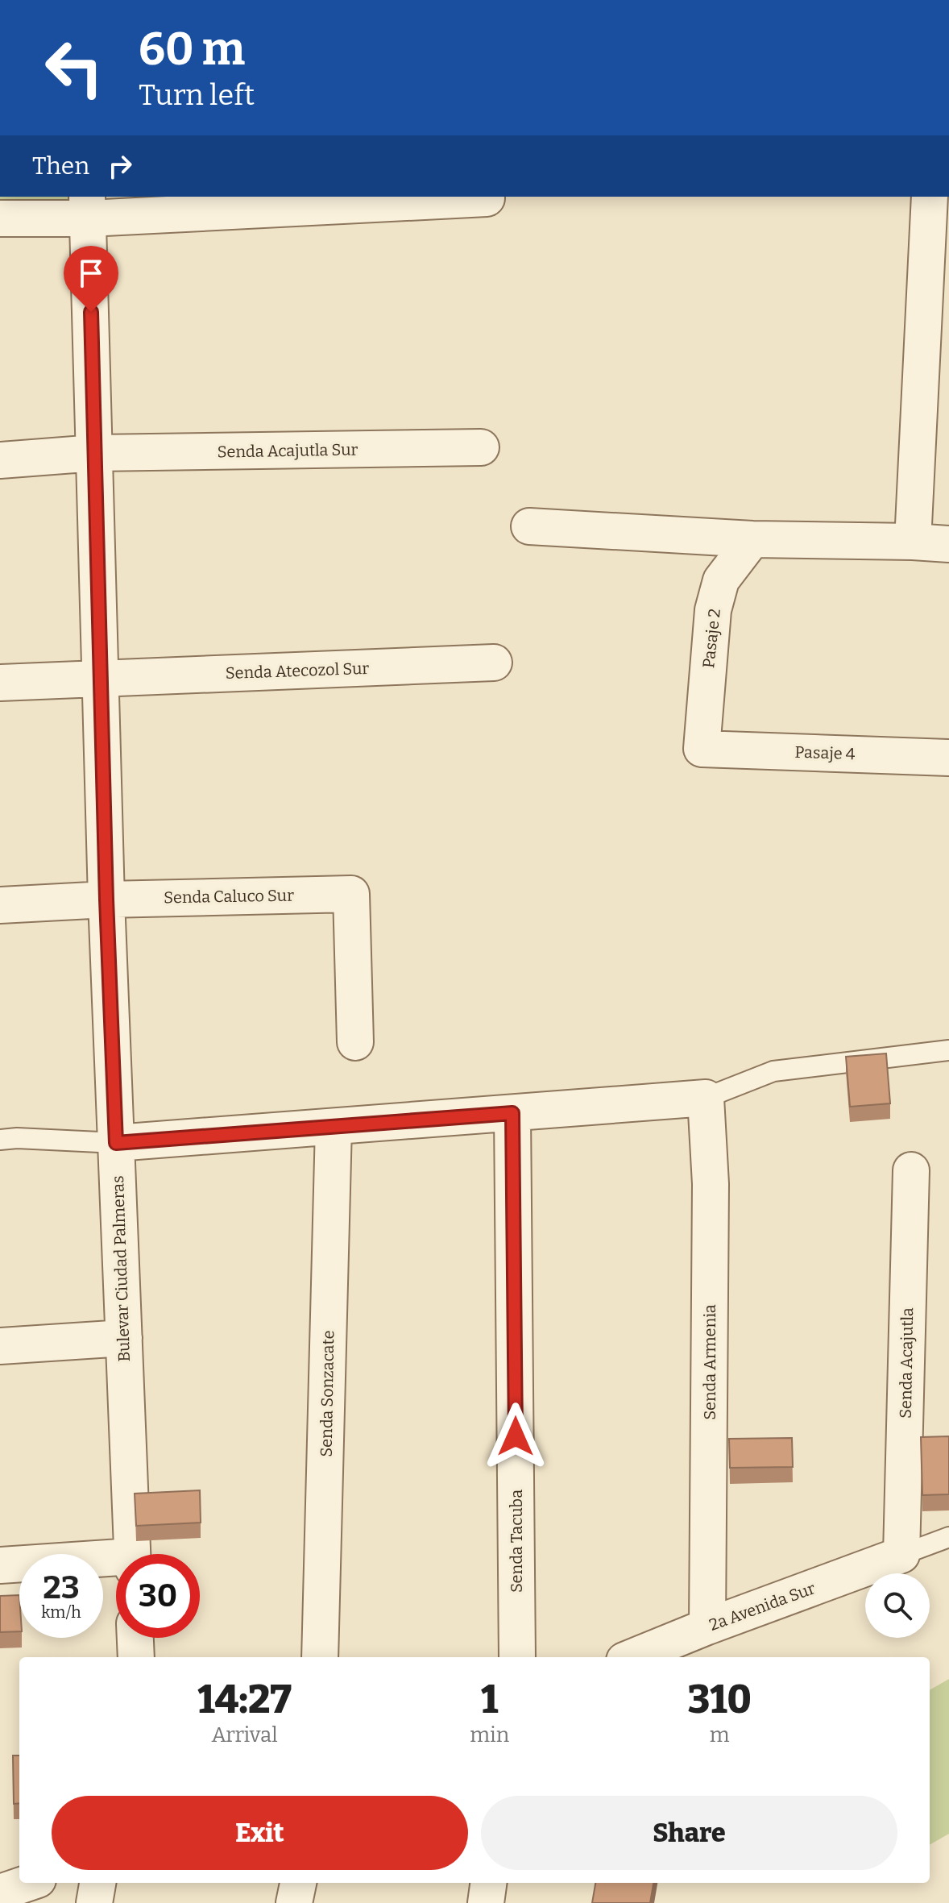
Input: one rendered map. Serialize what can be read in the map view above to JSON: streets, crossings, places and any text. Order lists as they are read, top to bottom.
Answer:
{
  "streets": {
    "street": [
      "Senda Acajutla Sur",
      "Pasaje 2",
      "Senda Atecozol Sur",
      "Pasaje 4",
      "Senda Caluco Sur",
      "Bulevar Ciudad Palmeras",
      "Senda Armenia",
      "Senda Acajutla",
      "Senda Sonzacate",
      "Senda Tacuba",
      "2a Avenida Sur"
    ]
  },
  "crossings": [
    ["Senda Acajutla Sur", "Bulevar Ciudad Palmeras"],
    ["Pasaje 2", "Pasaje 4"],
    ["Senda Atecozol Sur", "Bulevar Ciudad Palmeras"],
    ["Senda Caluco Sur", "Bulevar Ciudad Palmeras"],
    ["Senda Armenia", "2a Avenida Sur"],
    ["Senda Acajutla", "2a Avenida Sur"]
  ],
  "page": {
    "turn": ["60 m", "Turn left"],
    "then": "Then",
    "speed": "23 km/h",
    "limit": "30",
    "eta": [
      "14:27",
      "Arrival",
      "1",
      "min",
      "310",
      "m"
    ],
    "buttons": ["Exit", "Share"]
  }
}
